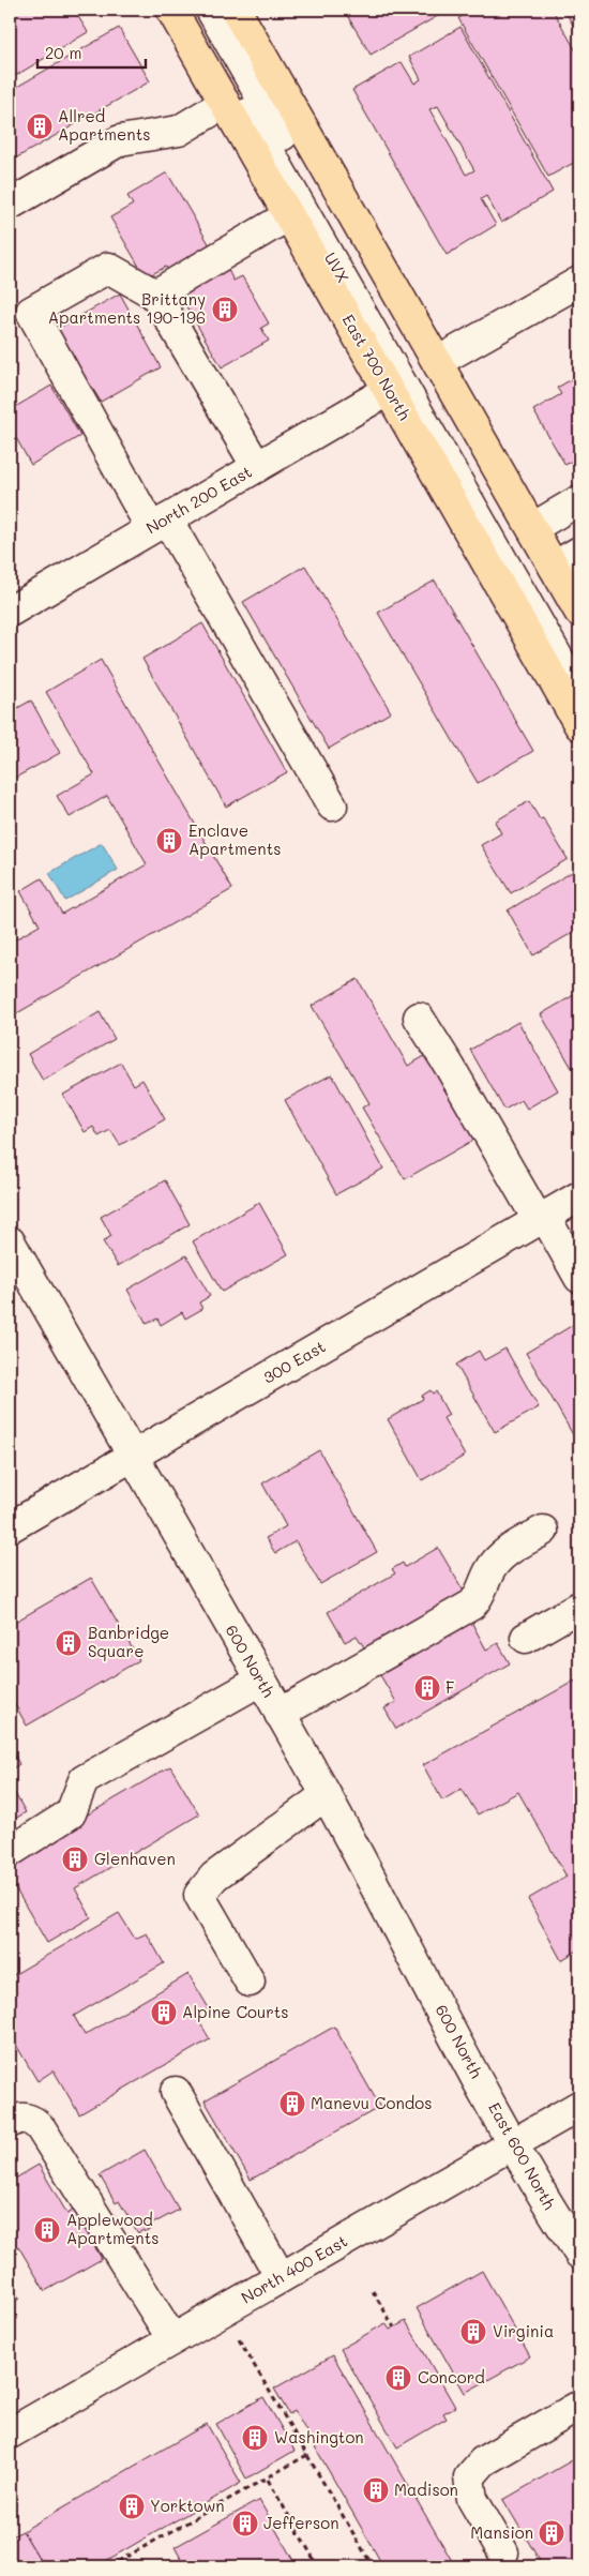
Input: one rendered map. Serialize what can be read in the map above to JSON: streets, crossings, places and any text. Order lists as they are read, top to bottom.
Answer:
{
  "streets": {
    "main road": ["East 700 North"],
    "street": [
      "UVX",
      "North 200 East",
      "300 East",
      "600 North",
      "East 600 North",
      "North 400 East"
    ]
  },
  "crossings": [
    ["East 700 North", "North 200 East"],
    ["300 East", "600 North"],
    ["600 North", "East 600 North"],
    ["East 600 North", "North 400 East"]
  ],
  "places": {
    "building": [
      "Allred Apartments",
      "Brittany Apartments 190-196",
      "Enclave Apartments",
      "Banbridge Square",
      "F",
      "Glenhaven",
      "Alpine Courts",
      "Manevu Condos",
      "Applewood Apartments",
      "Virginia",
      "Concord",
      "Washington",
      "Madison",
      "Yorktown",
      "Jefferson",
      "Mansion"
    ]
  },
  "scale_bar": "20 m"
}
